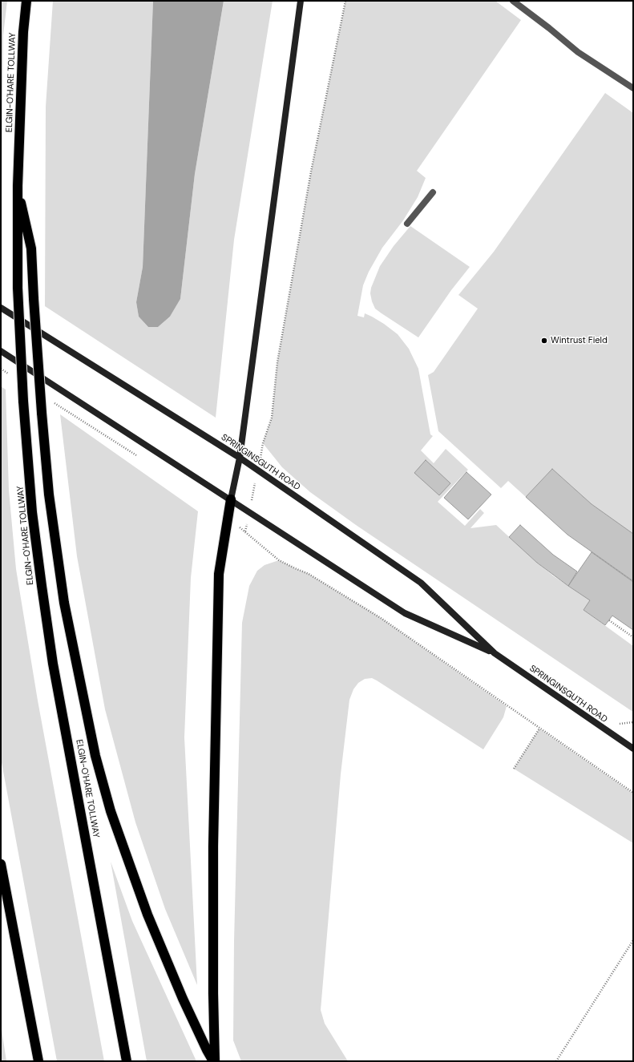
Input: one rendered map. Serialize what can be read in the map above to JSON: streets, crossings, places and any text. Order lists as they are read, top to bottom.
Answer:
{
  "streets": {
    "highway": ["ELGIN-O'HARE TOLLWAY"],
    "street": ["SPRINGINSGUTH ROAD"]
  },
  "places": ["Wintrust Field"]
}
